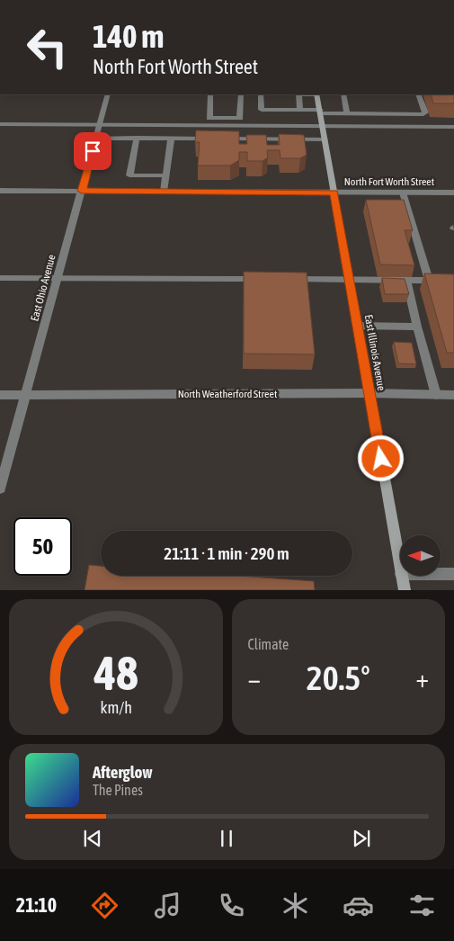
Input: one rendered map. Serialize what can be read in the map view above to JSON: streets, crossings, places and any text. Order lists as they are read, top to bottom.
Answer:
{
  "streets": {
    "main road": ["East Illinois Avenue"],
    "street": ["North Fort Worth Street", "East Ohio Avenue", "North Weatherford Street"]
  },
  "crossings": [
    ["North Fort Worth Street", "East Ohio Avenue"],
    ["North Fort Worth Street", "East Illinois Avenue"],
    ["East Ohio Avenue", "North Weatherford Street"],
    ["East Illinois Avenue", "North Weatherford Street"]
  ],
  "north": "left",
  "page": {
    "turn": ["140 m", "North Fort Worth Street"],
    "limit": "50",
    "trip": "21:11 · 1 min · 290 m",
    "tile": "Climate",
    "heat": ["−", "20.5°", "+"],
    "song": ["Afterglow", "The Pines"],
    "tabs": "21:10",
    "gauge": ["48", "km/h"]
  }
}
